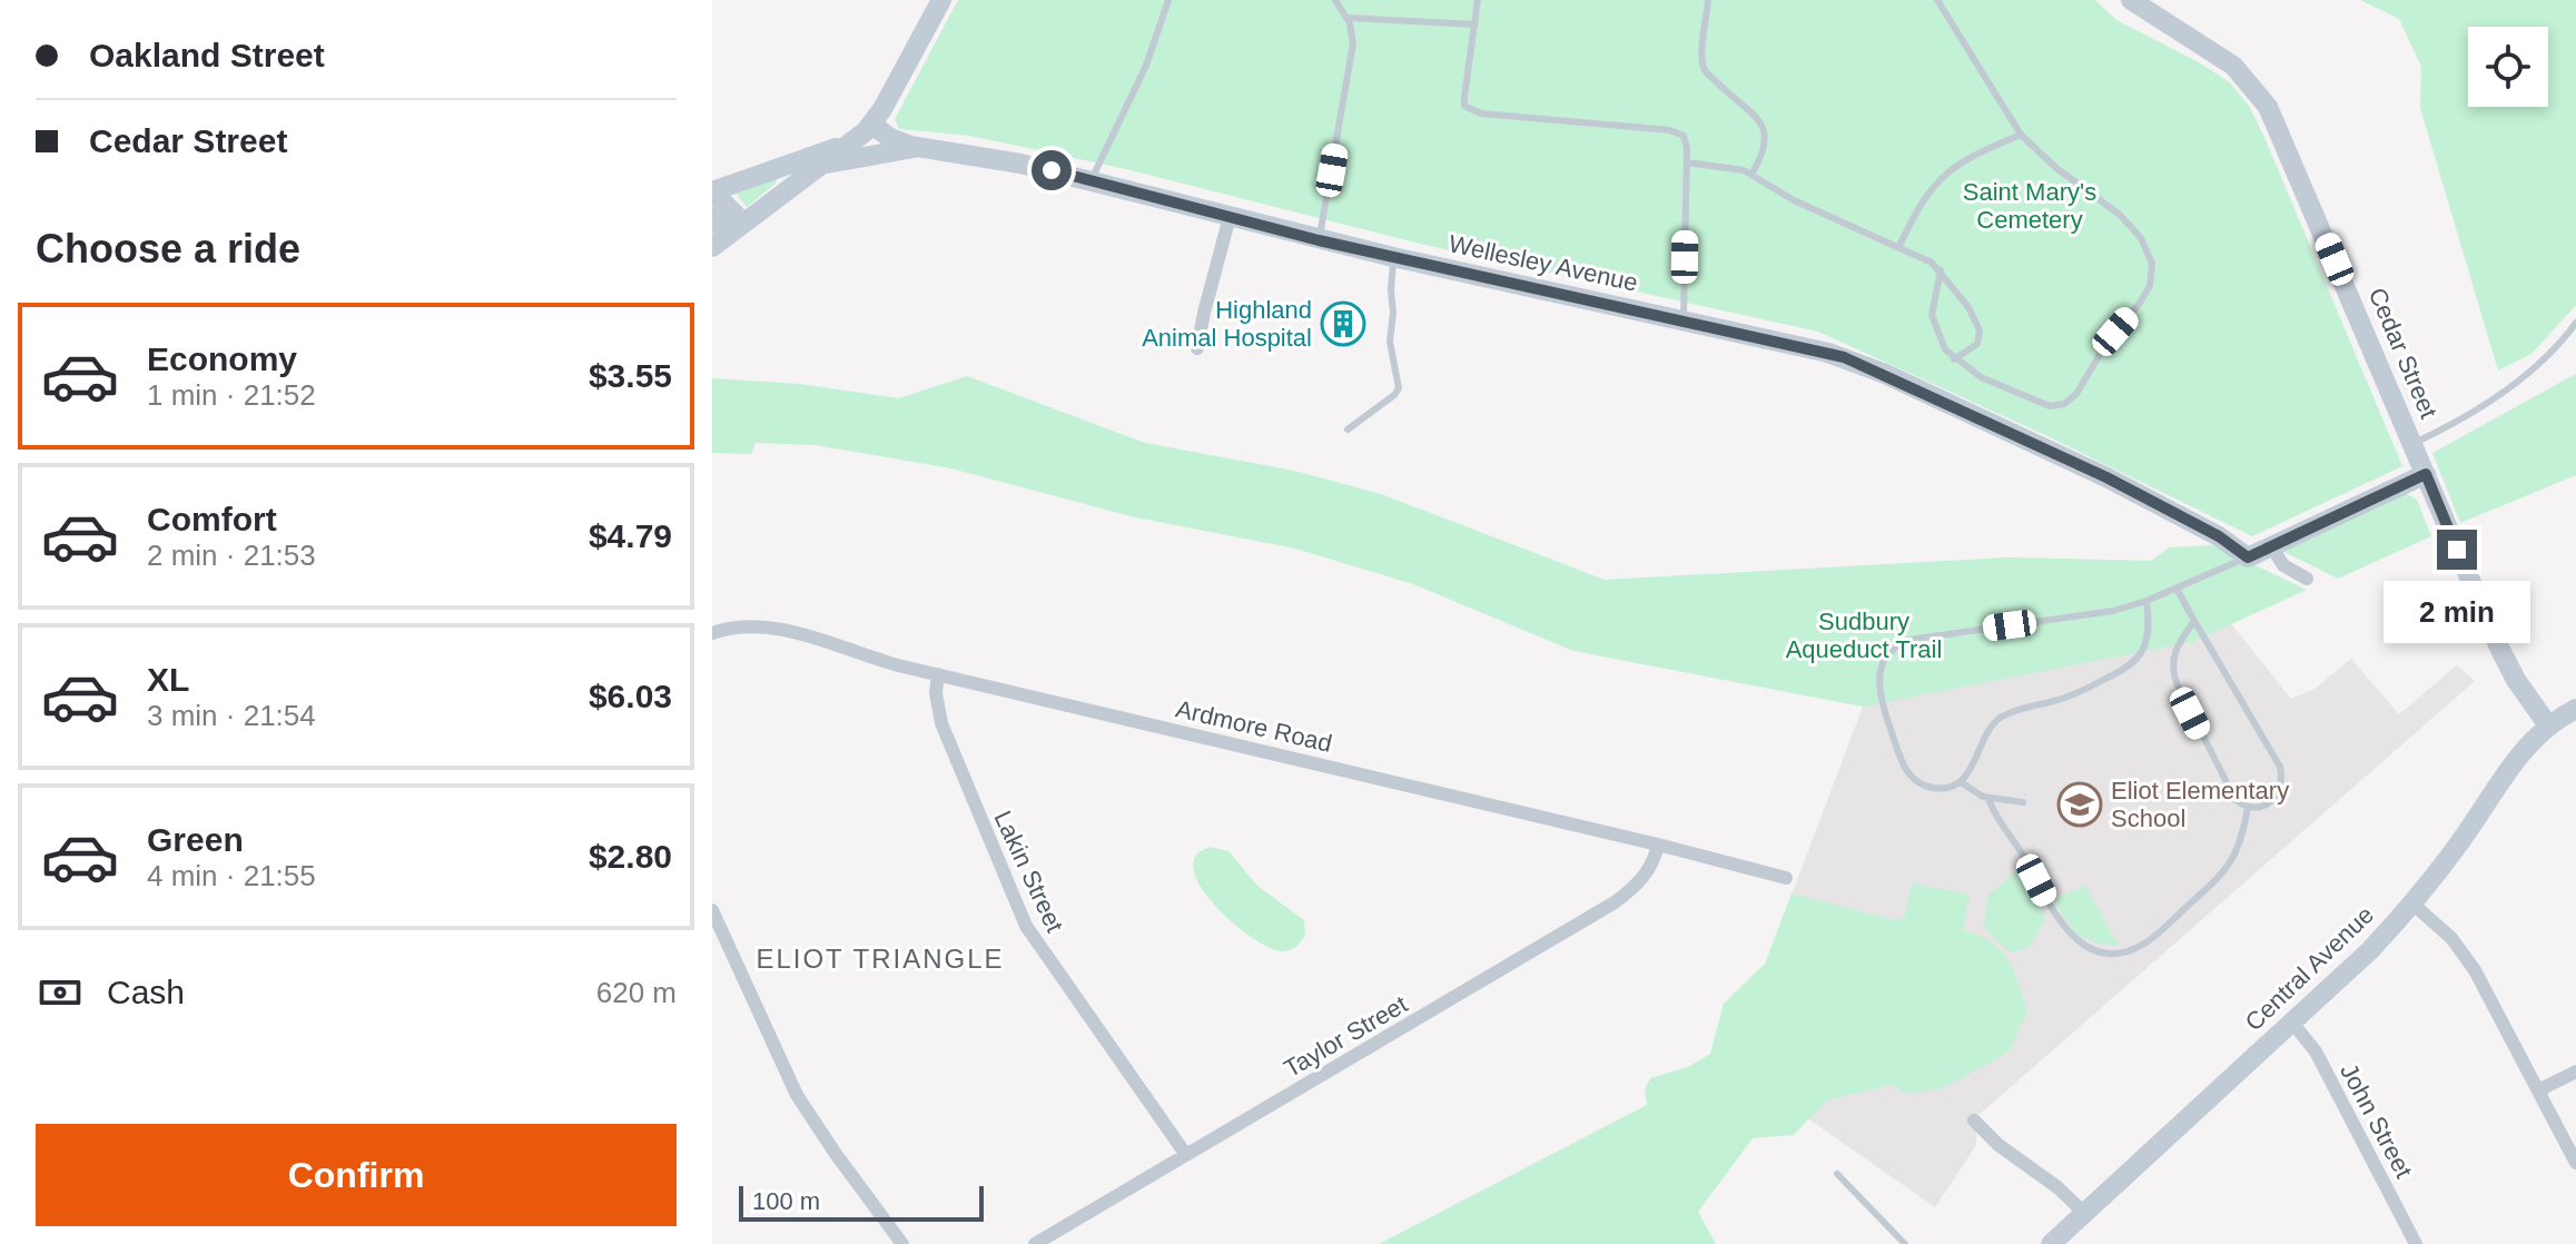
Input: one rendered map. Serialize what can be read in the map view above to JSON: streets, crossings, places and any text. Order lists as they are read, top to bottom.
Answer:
{
  "streets": {
    "street": [
      "Wellesley Avenue",
      "Cedar Street",
      "Ardmore Road",
      "Lakin Street",
      "Central Avenue",
      "Taylor Street",
      "John Street"
    ]
  },
  "crossings": [
    ["Cedar Street", "Central Avenue"],
    ["Ardmore Road", "Lakin Street"],
    ["Ardmore Road", "Taylor Street"],
    ["Lakin Street", "Taylor Street"],
    ["Central Avenue", "John Street"]
  ],
  "districts": ["ELIOT TRIANGLE"],
  "parks": ["Saint Mary's Cemetery", "Sudbury Aqueduct Trail"],
  "places": {
    "building": ["Highland Animal Hospital"],
    "school or university": ["Eliot Elementary School"]
  },
  "scale_bar": "100 m",
  "page": {
    "banner": ["Oakland Street", "Cedar Street"],
    "heading": "Choose a ride",
    "list": [
      {
        "name": "Economy",
        "note": "1 min · 21:52",
        "value": "$3.55"
      },
      {
        "name": "Comfort",
        "note": "2 min · 21:53",
        "value": "$4.79"
      },
      {
        "name": "XL",
        "note": "3 min · 21:54",
        "value": "$6.03"
      },
      {
        "name": "Green",
        "note": "4 min · 21:55",
        "value": "$2.80"
      }
    ],
    "bubble": "2 min",
    "pay": ["Cash", "620 m"],
    "buttons": "Confirm",
    "scale": "100 m"
  }
}
